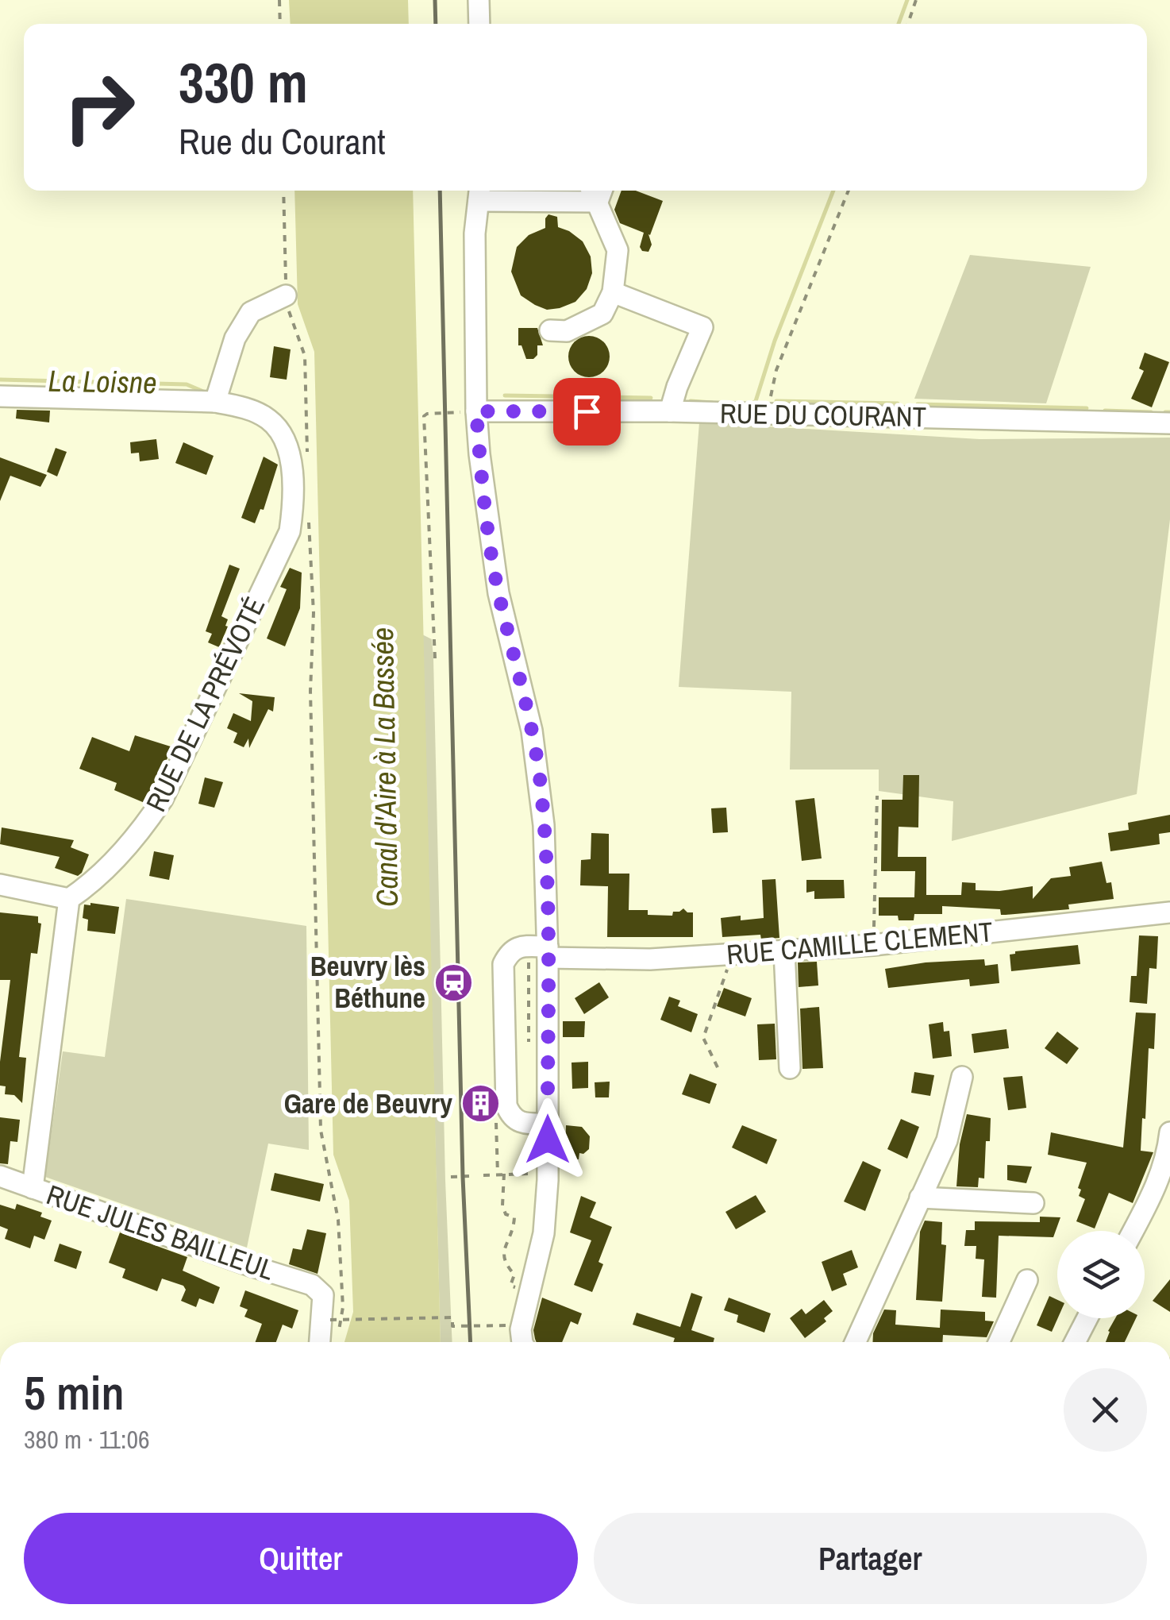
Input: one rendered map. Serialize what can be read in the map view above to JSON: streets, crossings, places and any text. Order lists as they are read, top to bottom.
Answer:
{
  "streets": {
    "street": [
      "RUE DU COURANT",
      "RUE DE LA PRÉVOTÉ",
      "RUE CAMILLE CLEMENT",
      "RUE JULES BAILLEUL"
    ]
  },
  "water": ["La Loisne", "Canal d'Aire à La Bassée"],
  "places": {
    "station": ["Beuvry lès Béthune"],
    "building": ["Gare de Beuvry"]
  },
  "page": {
    "turn": ["330 m", "Rue du Courant"],
    "heading": ["5 min", "380 m · 11:06"],
    "buttons": ["Quitter", "Partager"]
  }
}
